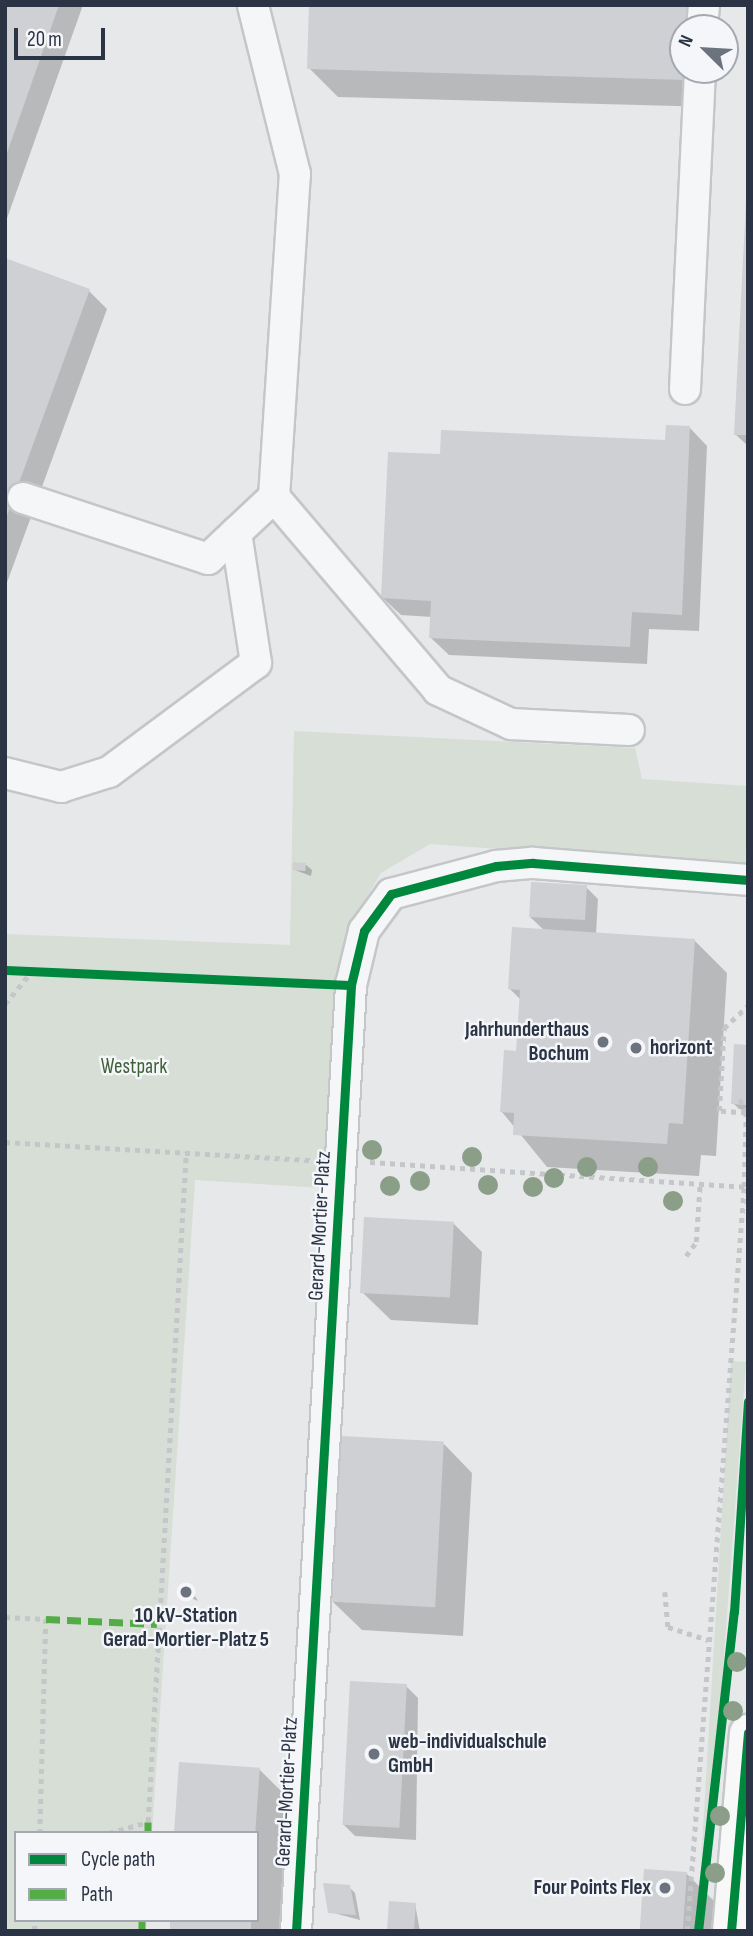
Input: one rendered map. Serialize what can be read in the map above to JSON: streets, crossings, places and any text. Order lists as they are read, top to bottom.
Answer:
{
  "streets": {
    "street": ["Gerard-Mortier-Platz"]
  },
  "parks": ["Westpark"],
  "places": [
    "Jahrhunderthaus Bochum",
    "horizont",
    "10 kV-Station Gerad-Mortier-Platz 5",
    "web-individualschule GmbH",
    "Four Points Flex"
  ],
  "legend": ["Cycle path", "Path"],
  "scale_bar": "20 m",
  "north": "top left"
}
